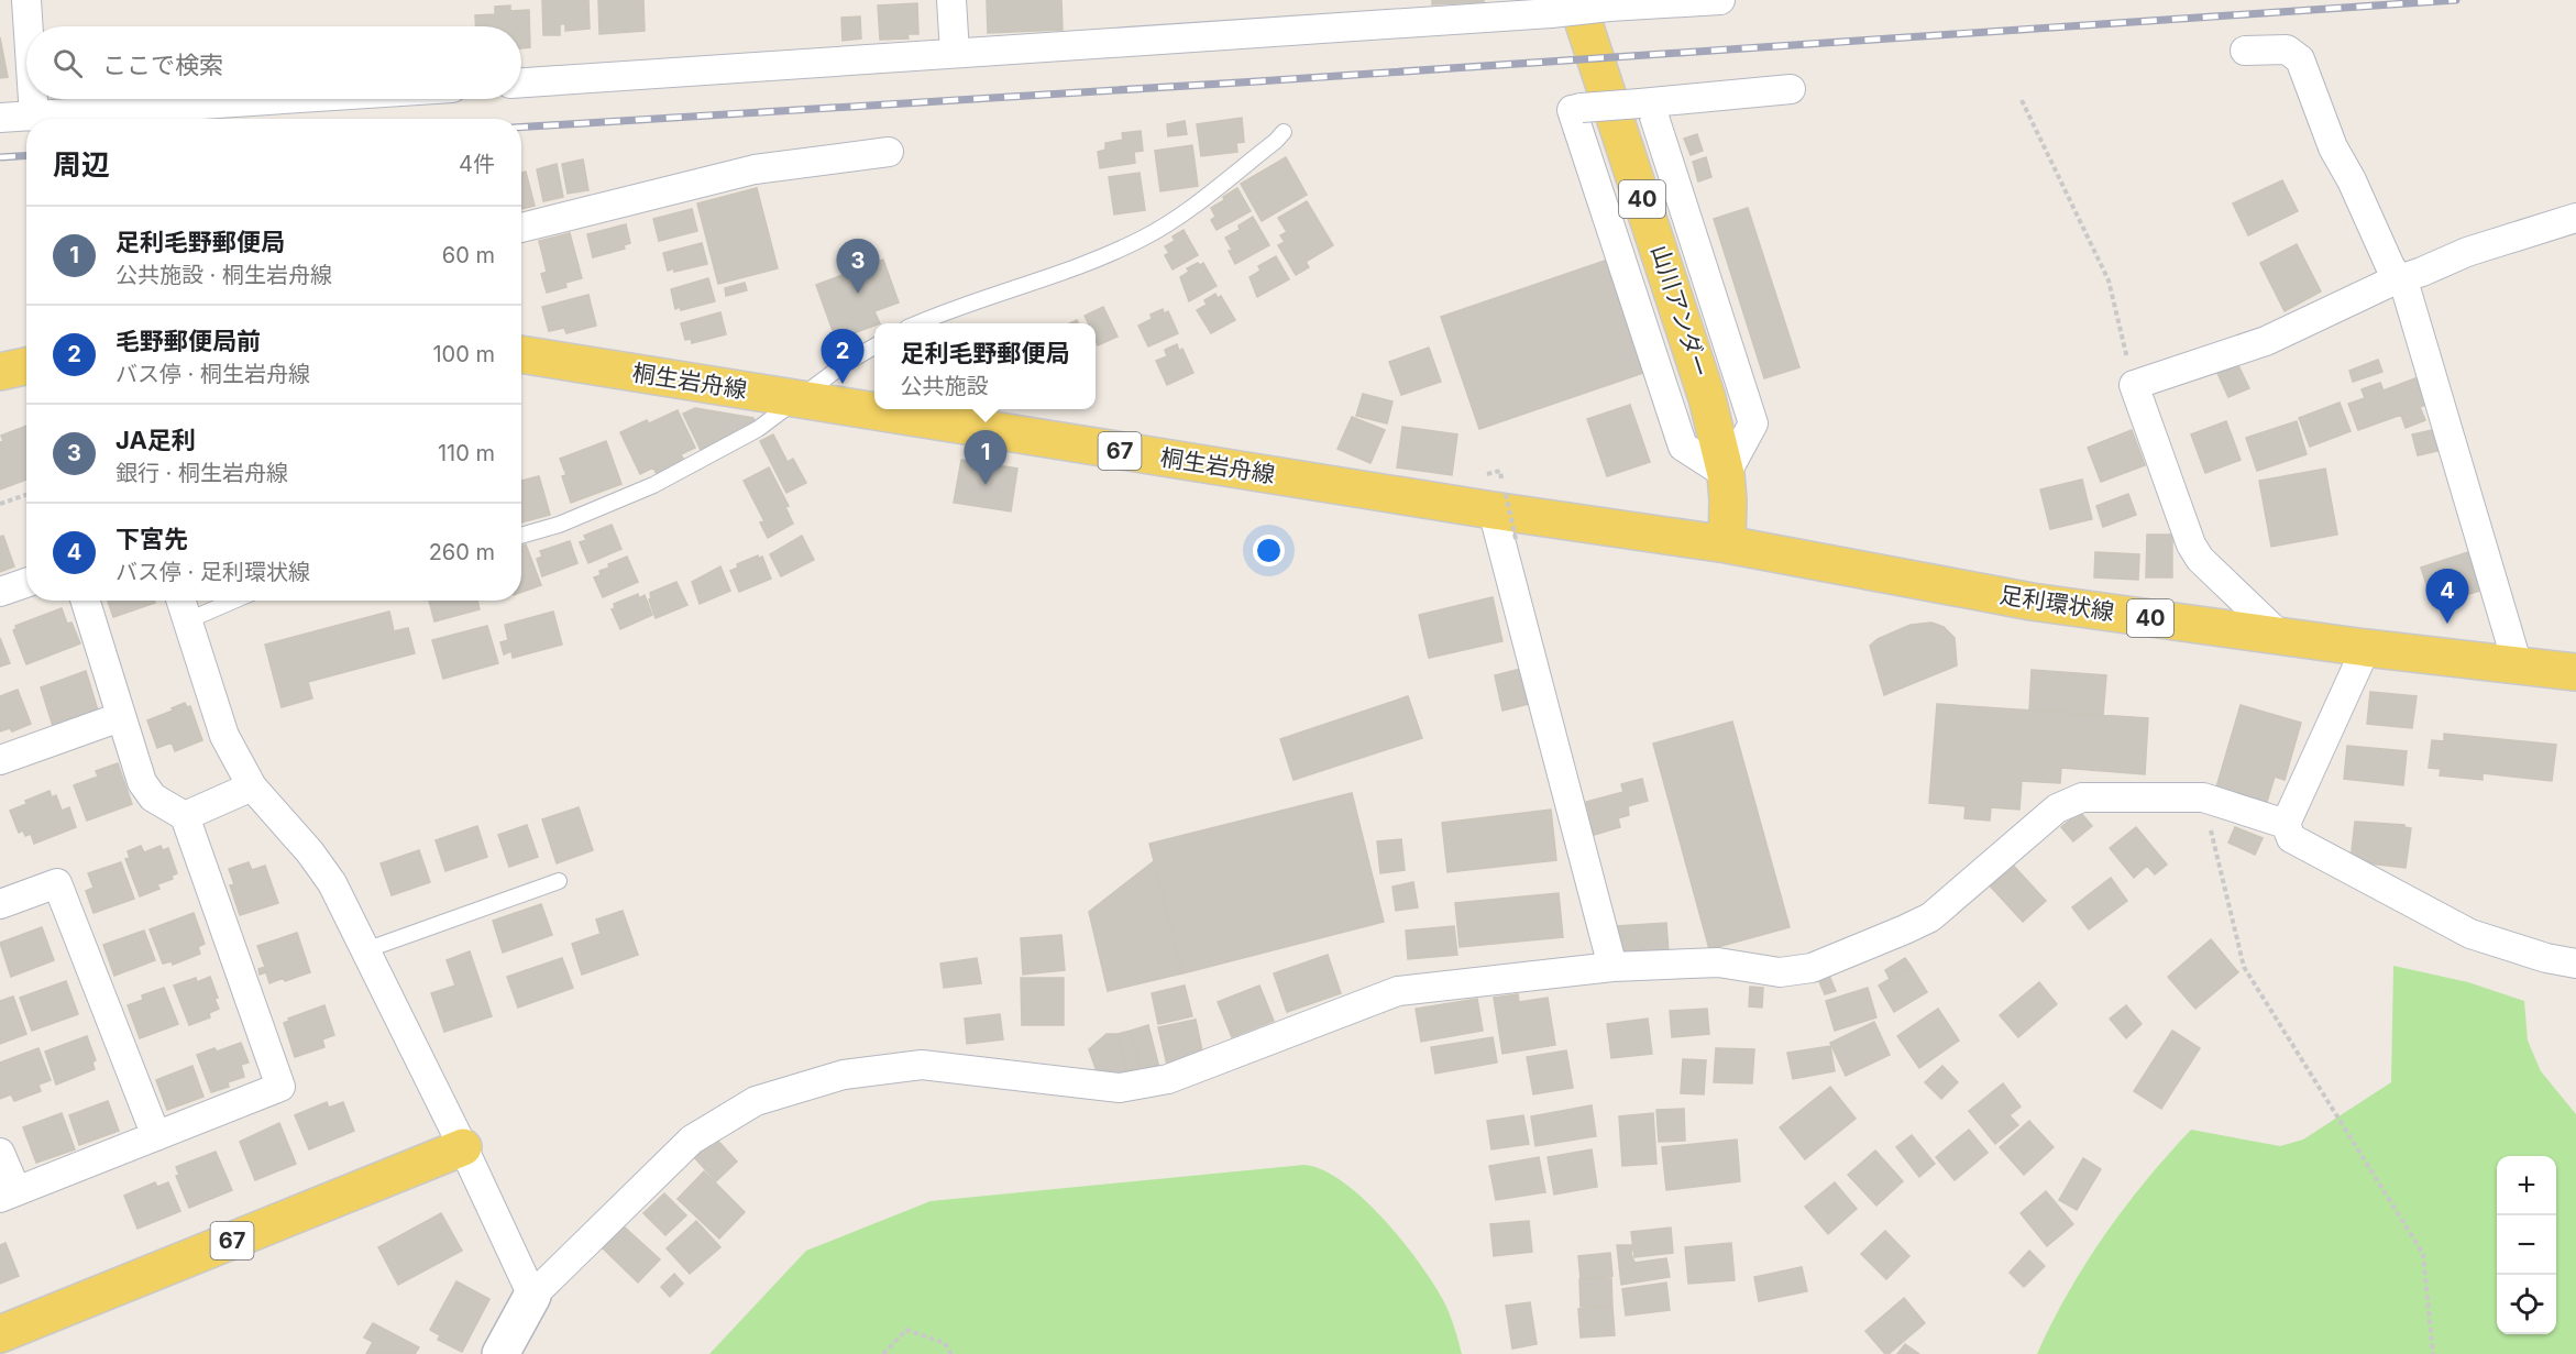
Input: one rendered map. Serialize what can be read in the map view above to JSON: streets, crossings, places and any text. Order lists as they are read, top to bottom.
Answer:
{
  "streets": {
    "main road": [
      "40",
      "山川アンダー",
      "桐生岩舟線",
      "67",
      "足利環状線"
    ]
  },
  "crossings": [
    ["40", "山川アンダー"],
    ["40", "桐生岩舟線"],
    ["40", "足利環状線"],
    ["桐生岩舟線", "足利環状線"]
  ],
  "page": {
    "search": "ここで検索",
    "heading": ["周辺", "4件"],
    "list": [
      {
        "mark": "1",
        "name": "足利毛野郵便局",
        "note": "公共施設 · 桐生岩舟線",
        "value": "60 m"
      },
      {
        "mark": "2",
        "name": "毛野郵便局前",
        "note": "バス停 · 桐生岩舟線",
        "value": "100 m"
      },
      {
        "mark": "3",
        "name": "JA足利",
        "note": "銀行 · 桐生岩舟線",
        "value": "110 m"
      },
      {
        "mark": "4",
        "name": "下宮先",
        "note": "バス停 · 足利環状線",
        "value": "260 m"
      }
    ],
    "pins": [
      "3",
      "2",
      "1",
      "4"
    ],
    "popup": ["足利毛野郵便局", "公共施設"],
    "map_buttons": ["+", "−"]
  }
}
